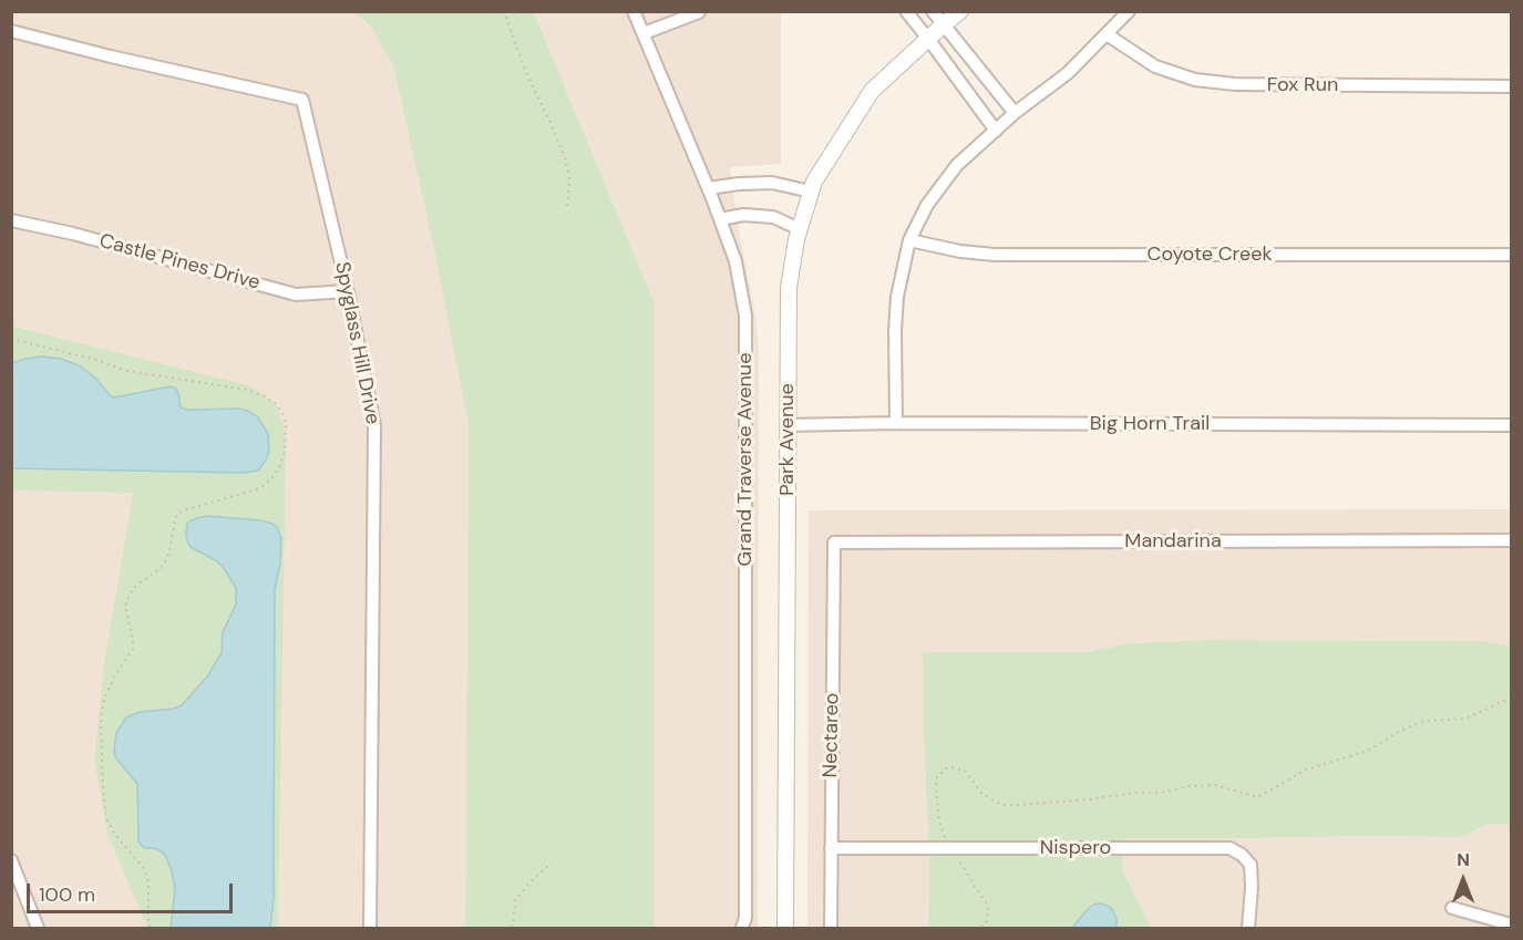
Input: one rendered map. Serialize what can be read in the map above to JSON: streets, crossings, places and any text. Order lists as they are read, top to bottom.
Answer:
{
  "streets": {
    "street": [
      "Fox Run",
      "Coyote Creek",
      "Castle Pines Drive",
      "Spyglass Hill Drive",
      "Big Horn Trail",
      "Park Avenue",
      "Grand Traverse Avenue",
      "Mandarina",
      "Nectareo",
      "Nispero"
    ]
  },
  "crossings": [
    ["Castle Pines Drive", "Spyglass Hill Drive"],
    ["Big Horn Trail", "Park Avenue"],
    ["Mandarina", "Nectareo"],
    ["Nectareo", "Nispero"]
  ],
  "scale_bar": "100 m",
  "north": "top"
}
